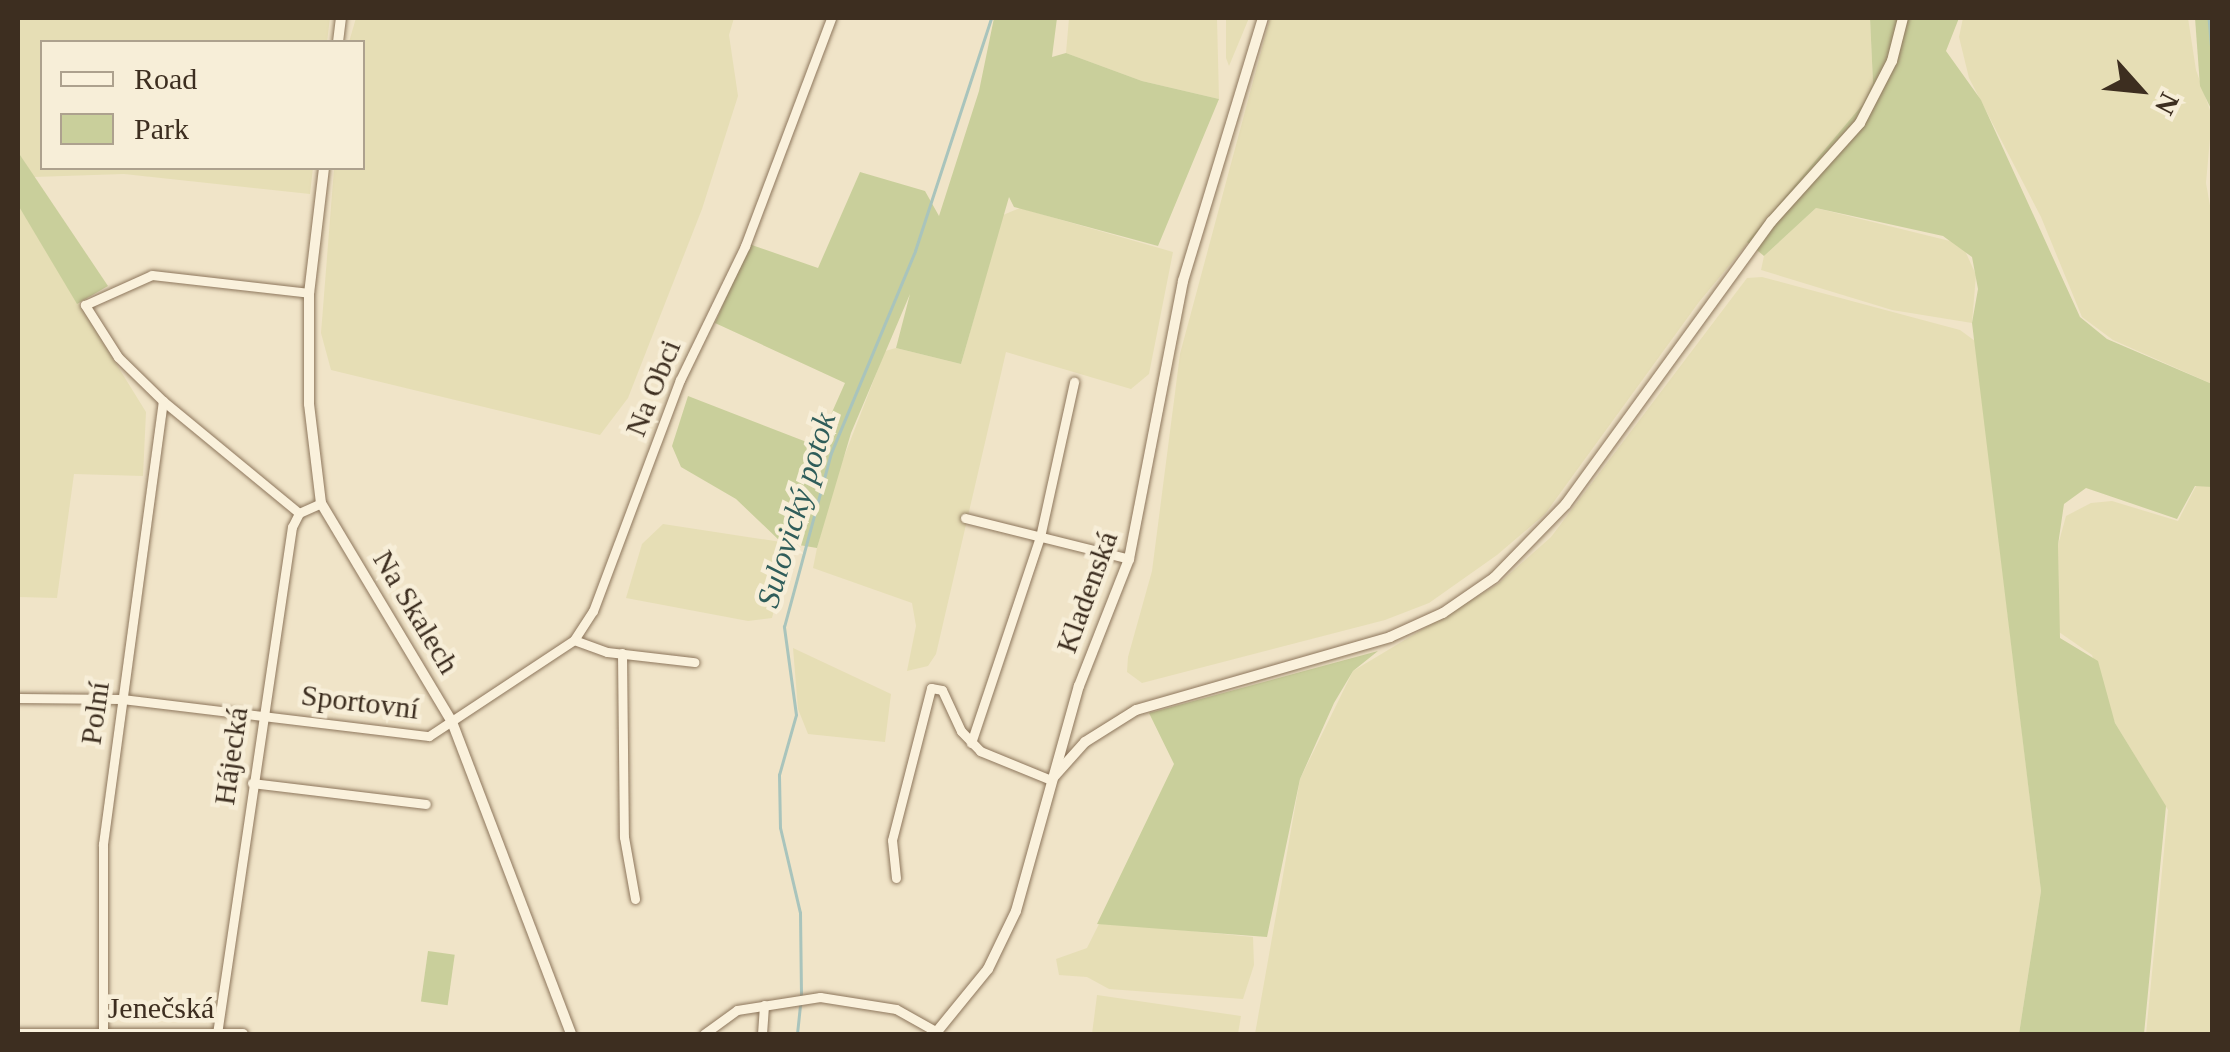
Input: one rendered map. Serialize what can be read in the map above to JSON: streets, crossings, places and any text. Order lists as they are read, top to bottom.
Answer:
{
  "streets": {
    "street": [
      "Na Obci",
      "Kladenská",
      "Na Skalech",
      "Sportovní",
      "Polní",
      "Hájecká",
      "Jenečská"
    ]
  },
  "crossings": [
    ["Na Obci", "Na Skalech"],
    ["Na Obci", "Sportovní"],
    ["Na Skalech", "Sportovní"],
    ["Sportovní", "Polní"],
    ["Sportovní", "Hájecká"],
    ["Polní", "Jenečská"],
    ["Hájecká", "Jenečská"]
  ],
  "water": ["Sulovický potok"],
  "legend": ["Road", "Park"],
  "north": "bottom right"
}
